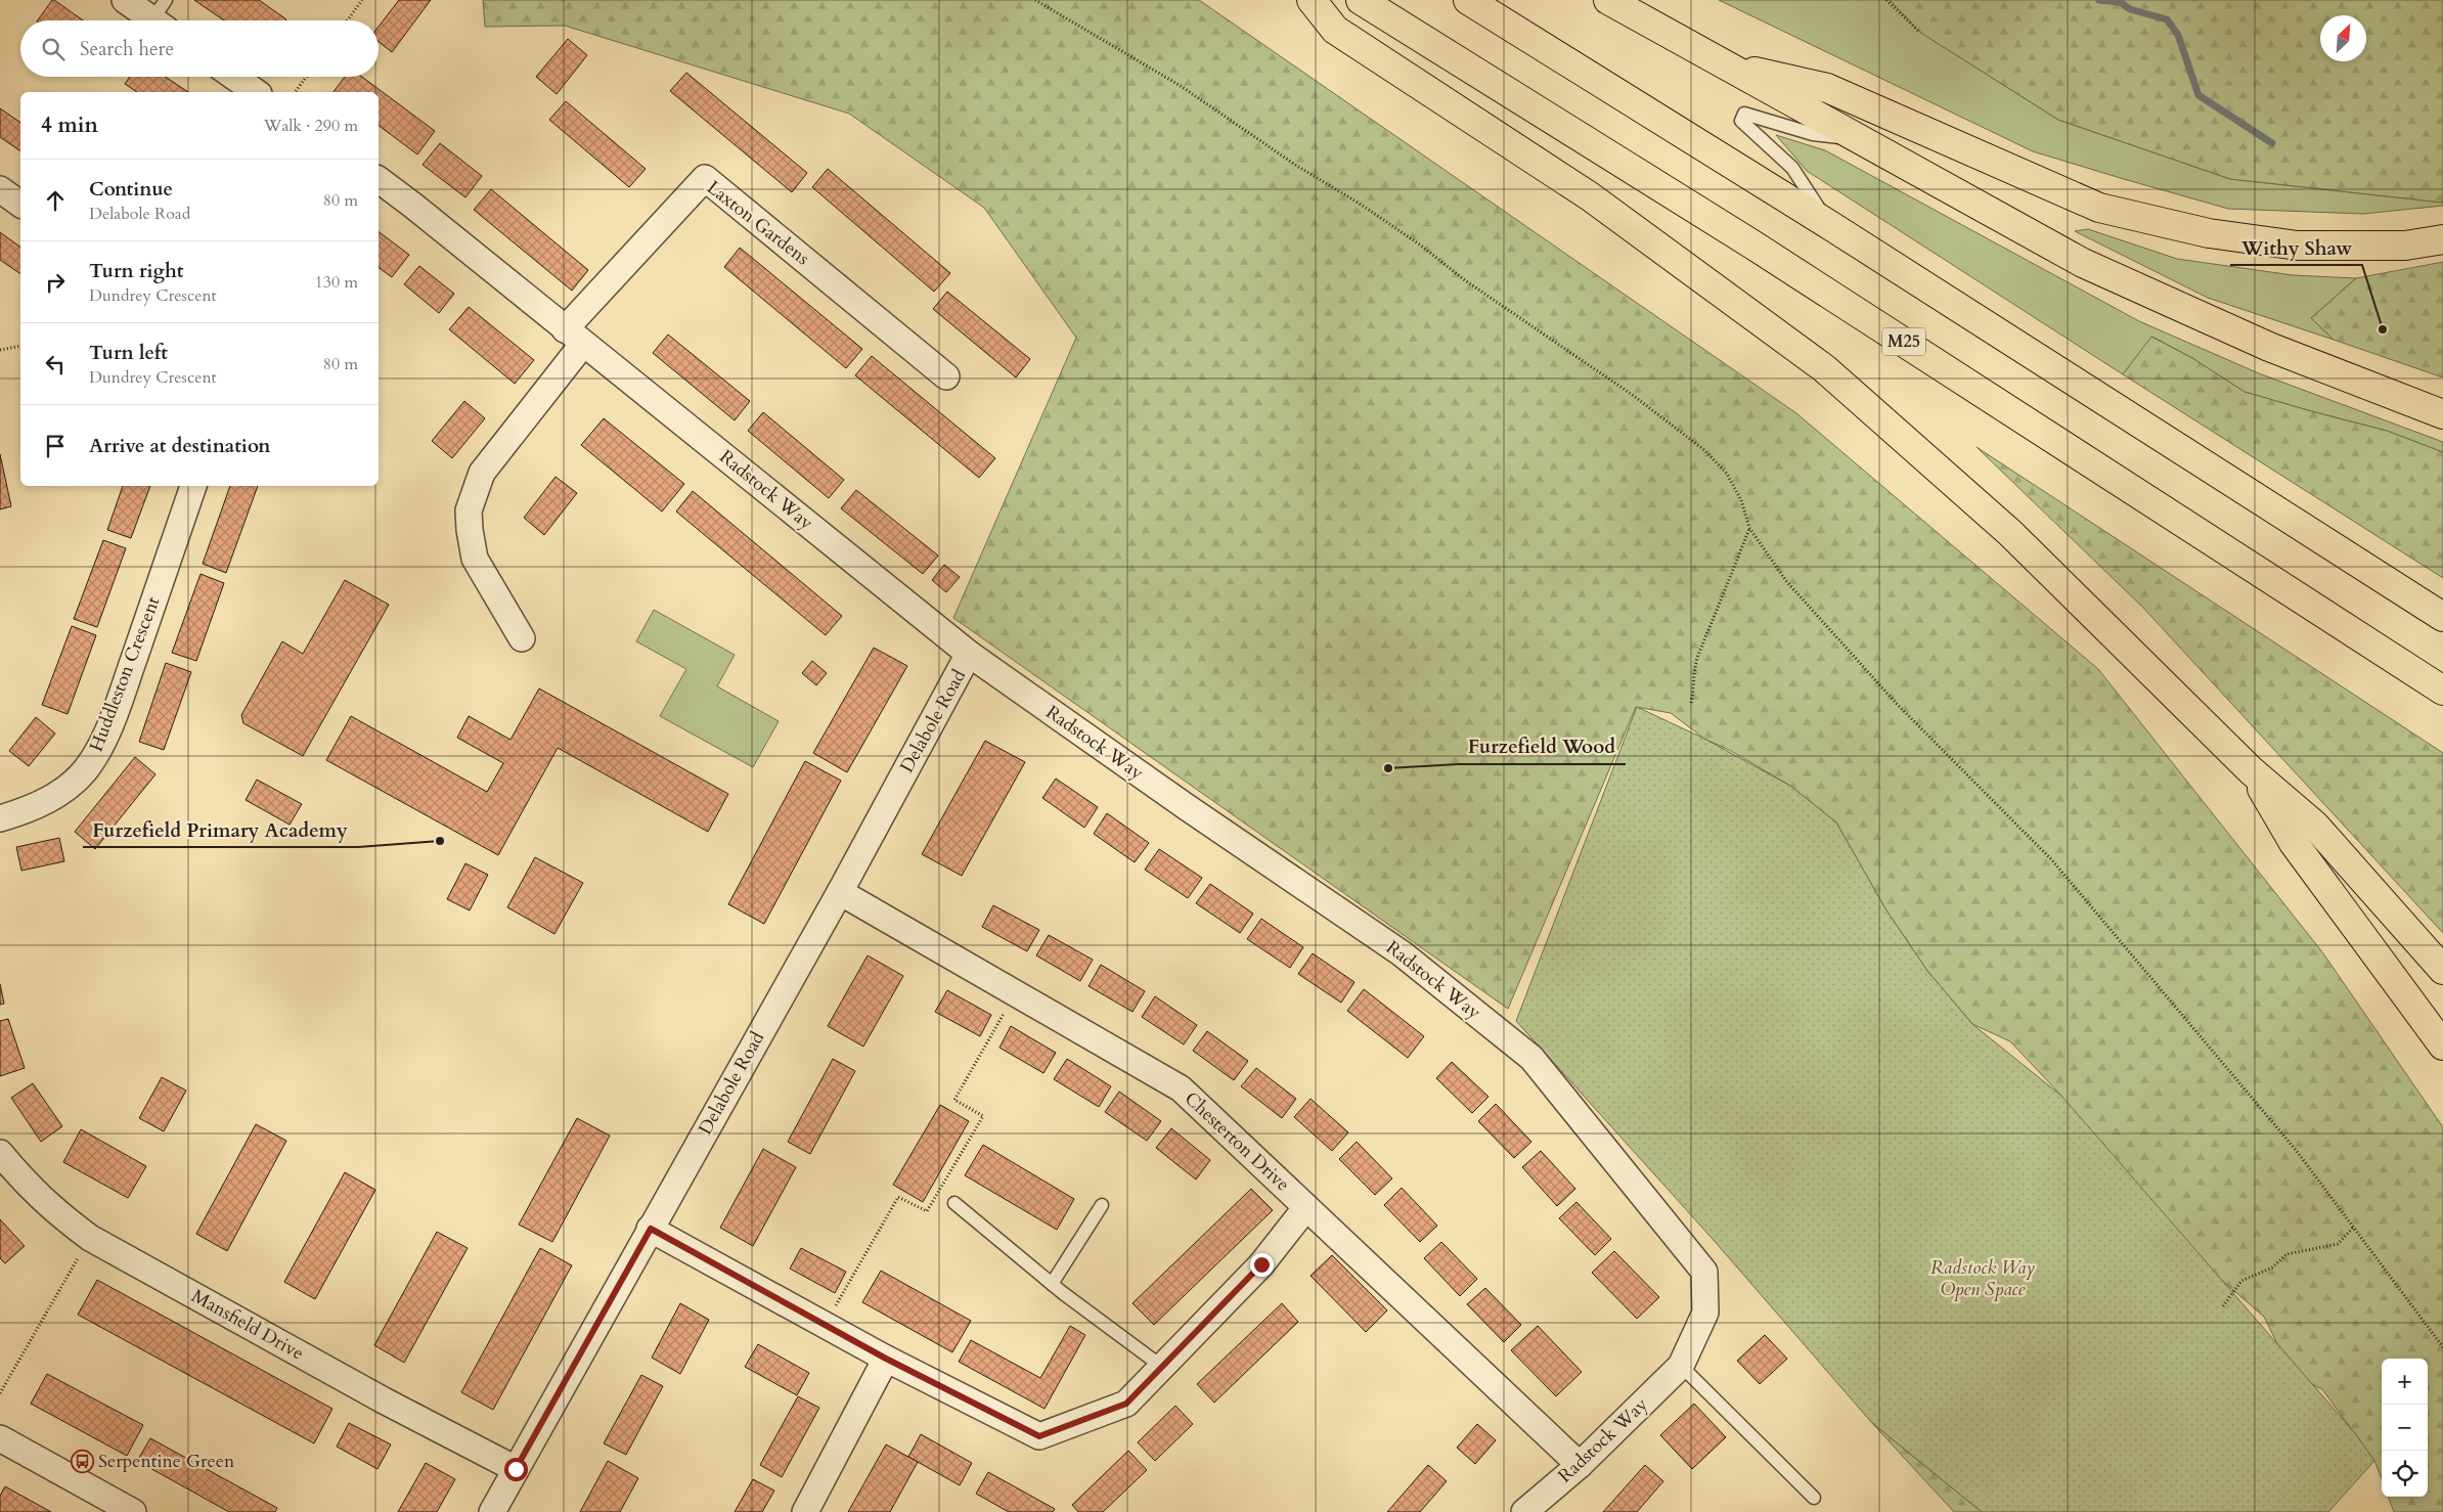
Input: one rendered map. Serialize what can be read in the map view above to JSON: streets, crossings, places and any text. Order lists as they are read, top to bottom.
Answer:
{
  "streets": {
    "highway": ["M25"],
    "street": [
      "Laxton Gardens",
      "Radstock Way",
      "Huddleston Crescent",
      "Delabole Road",
      "Chesterton Drive",
      "Mansfield Drive"
    ]
  },
  "crossings": [
    ["Laxton Gardens", "Radstock Way"],
    ["Radstock Way", "Delabole Road"],
    ["Radstock Way", "Chesterton Drive"],
    ["Delabole Road", "Chesterton Drive"],
    ["Delabole Road", "Mansfield Drive"]
  ],
  "parks": ["Radstock Way Open Space"],
  "places": {
    "other": ["Withy Shaw", "Furzefield Wood", "Furzefield Primary Academy"],
    "bus stop": ["Serpentine Green"]
  },
  "north": "top right",
  "page": {
    "search": "Search here",
    "heading": ["4 min", "Walk · 290 m"],
    "list": [
      ["Continue", "Delabole Road", "80 m"],
      ["Turn right", "Dundrey Crescent", "130 m"],
      ["Turn left", "Dundrey Crescent", "80 m"],
      "Arrive at destination"
    ],
    "map_buttons": ["+", "−"]
  }
}
